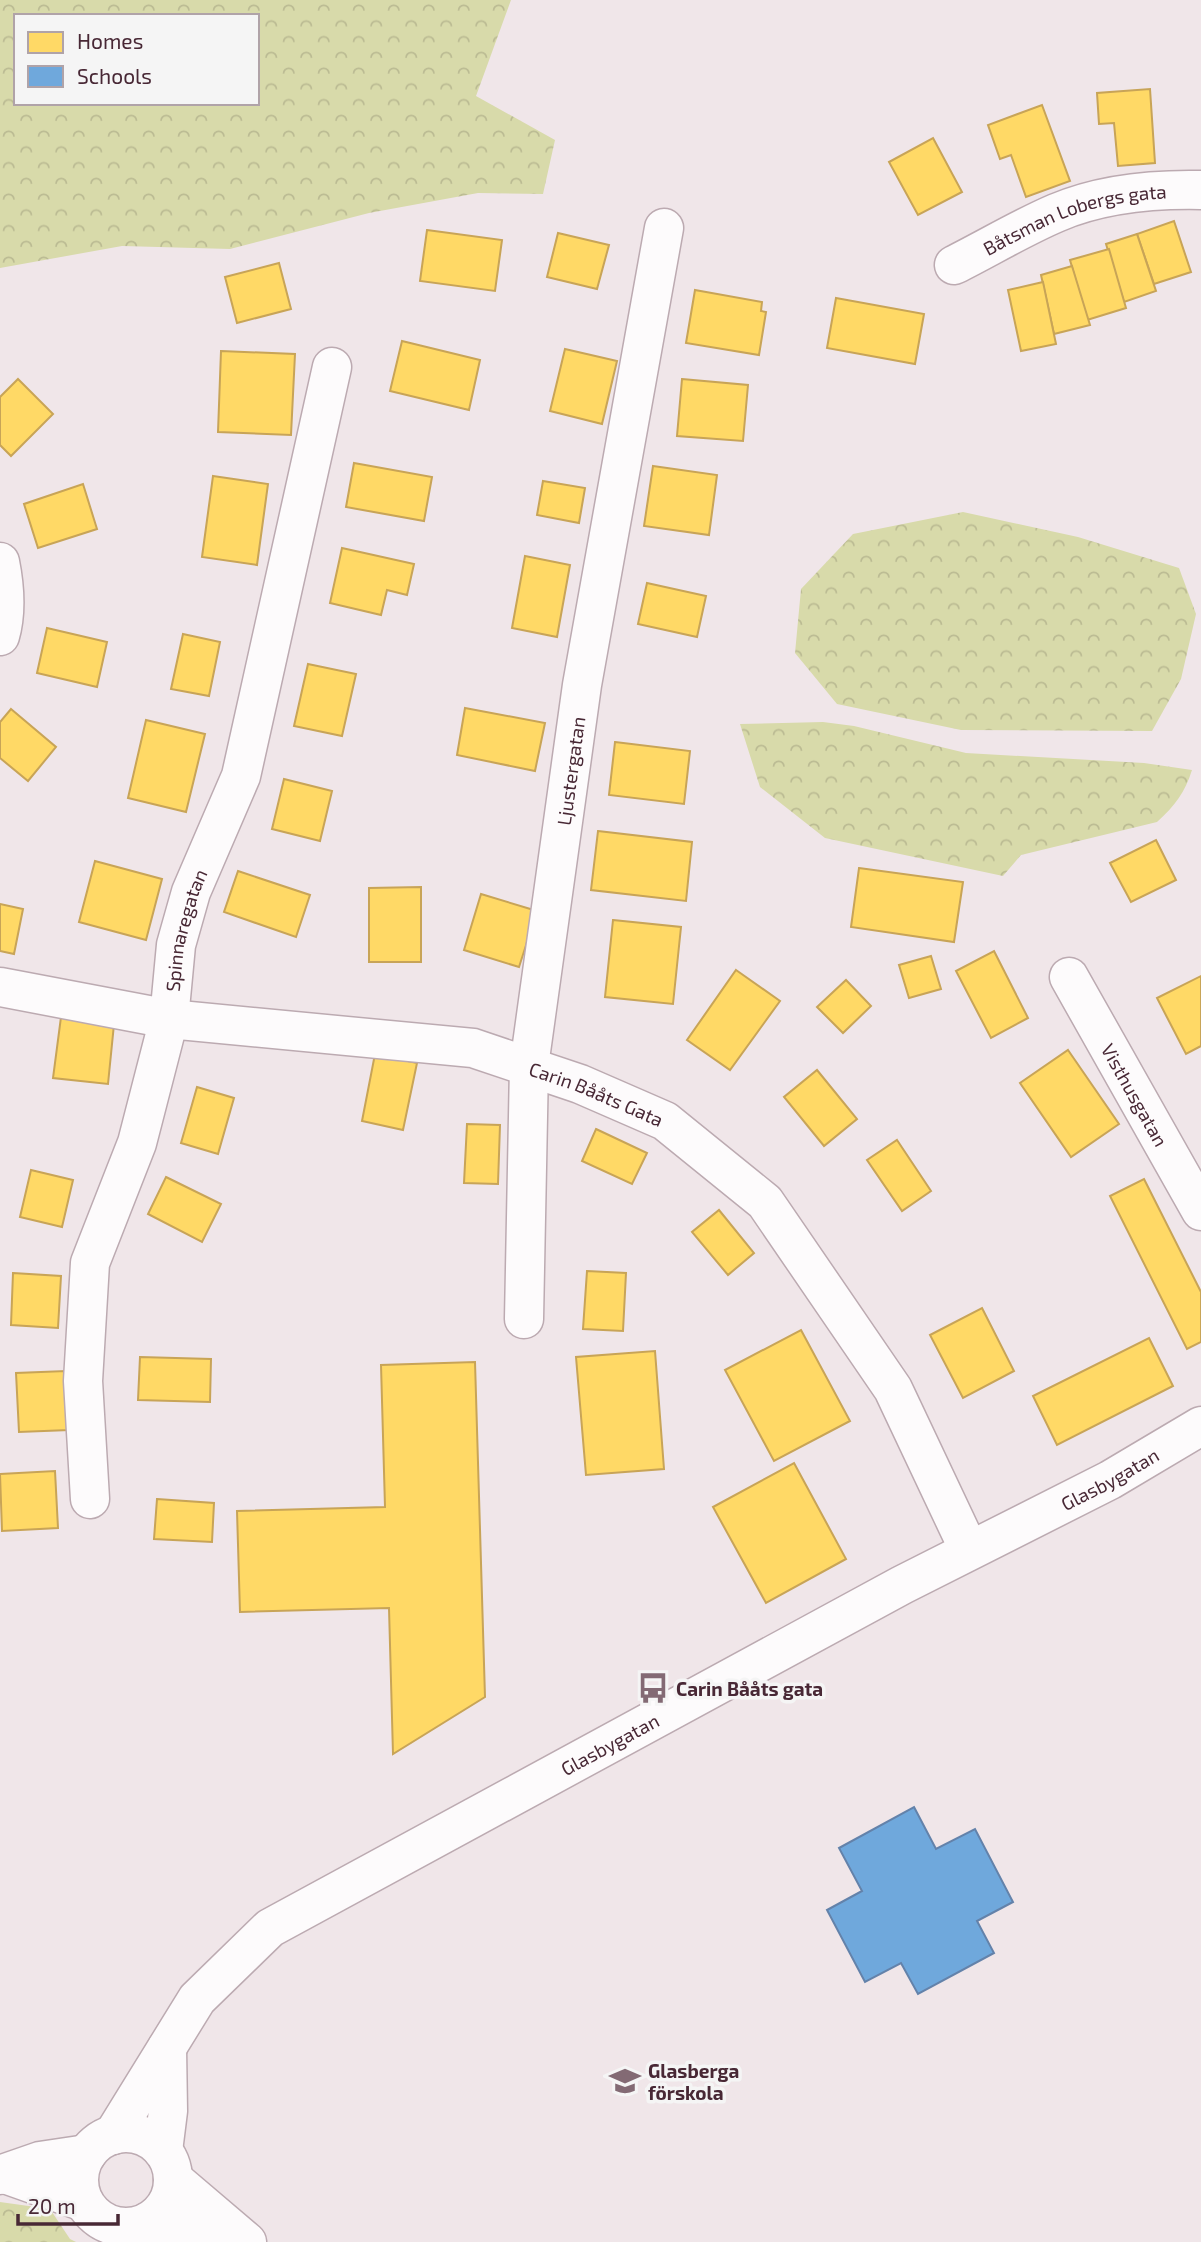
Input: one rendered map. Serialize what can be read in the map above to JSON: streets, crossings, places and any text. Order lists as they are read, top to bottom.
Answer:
{
  "streets": {
    "street": [
      "Båtsman Lobergs gata",
      "Ljustergatan",
      "Spinnaregatan",
      "Carin Bååts Gata",
      "Visthusgatan",
      "Glasbygatan"
    ]
  },
  "crossings": [
    ["Ljustergatan", "Carin Bååts Gata"],
    ["Spinnaregatan", "Carin Bååts Gata"],
    ["Carin Bååts Gata", "Glasbygatan"]
  ],
  "places": {
    "bus stop": ["Carin Bååts gata"],
    "school or university": ["Glasberga förskola"]
  },
  "legend": ["Homes", "Schools"],
  "scale_bar": "20 m"
}
